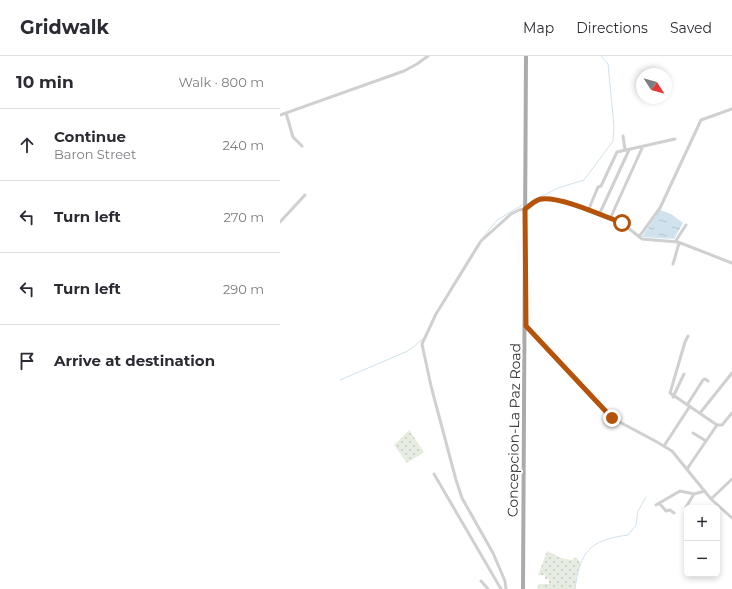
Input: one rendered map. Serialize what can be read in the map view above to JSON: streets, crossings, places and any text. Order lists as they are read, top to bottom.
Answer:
{
  "streets": {
    "main road": ["Concepcion-La Paz Road"]
  },
  "north": "bottom right",
  "page": {
    "header": "Gridwalk",
    "nav": ["Map", "Directions", "Saved"],
    "heading": ["10 min", "Walk · 800 m"],
    "list": [
      ["Continue", "Baron Street", "240 m"],
      ["Turn left", "270 m"],
      ["Turn left", "290 m"],
      "Arrive at destination"
    ],
    "map_buttons": ["+", "−"]
  }
}
